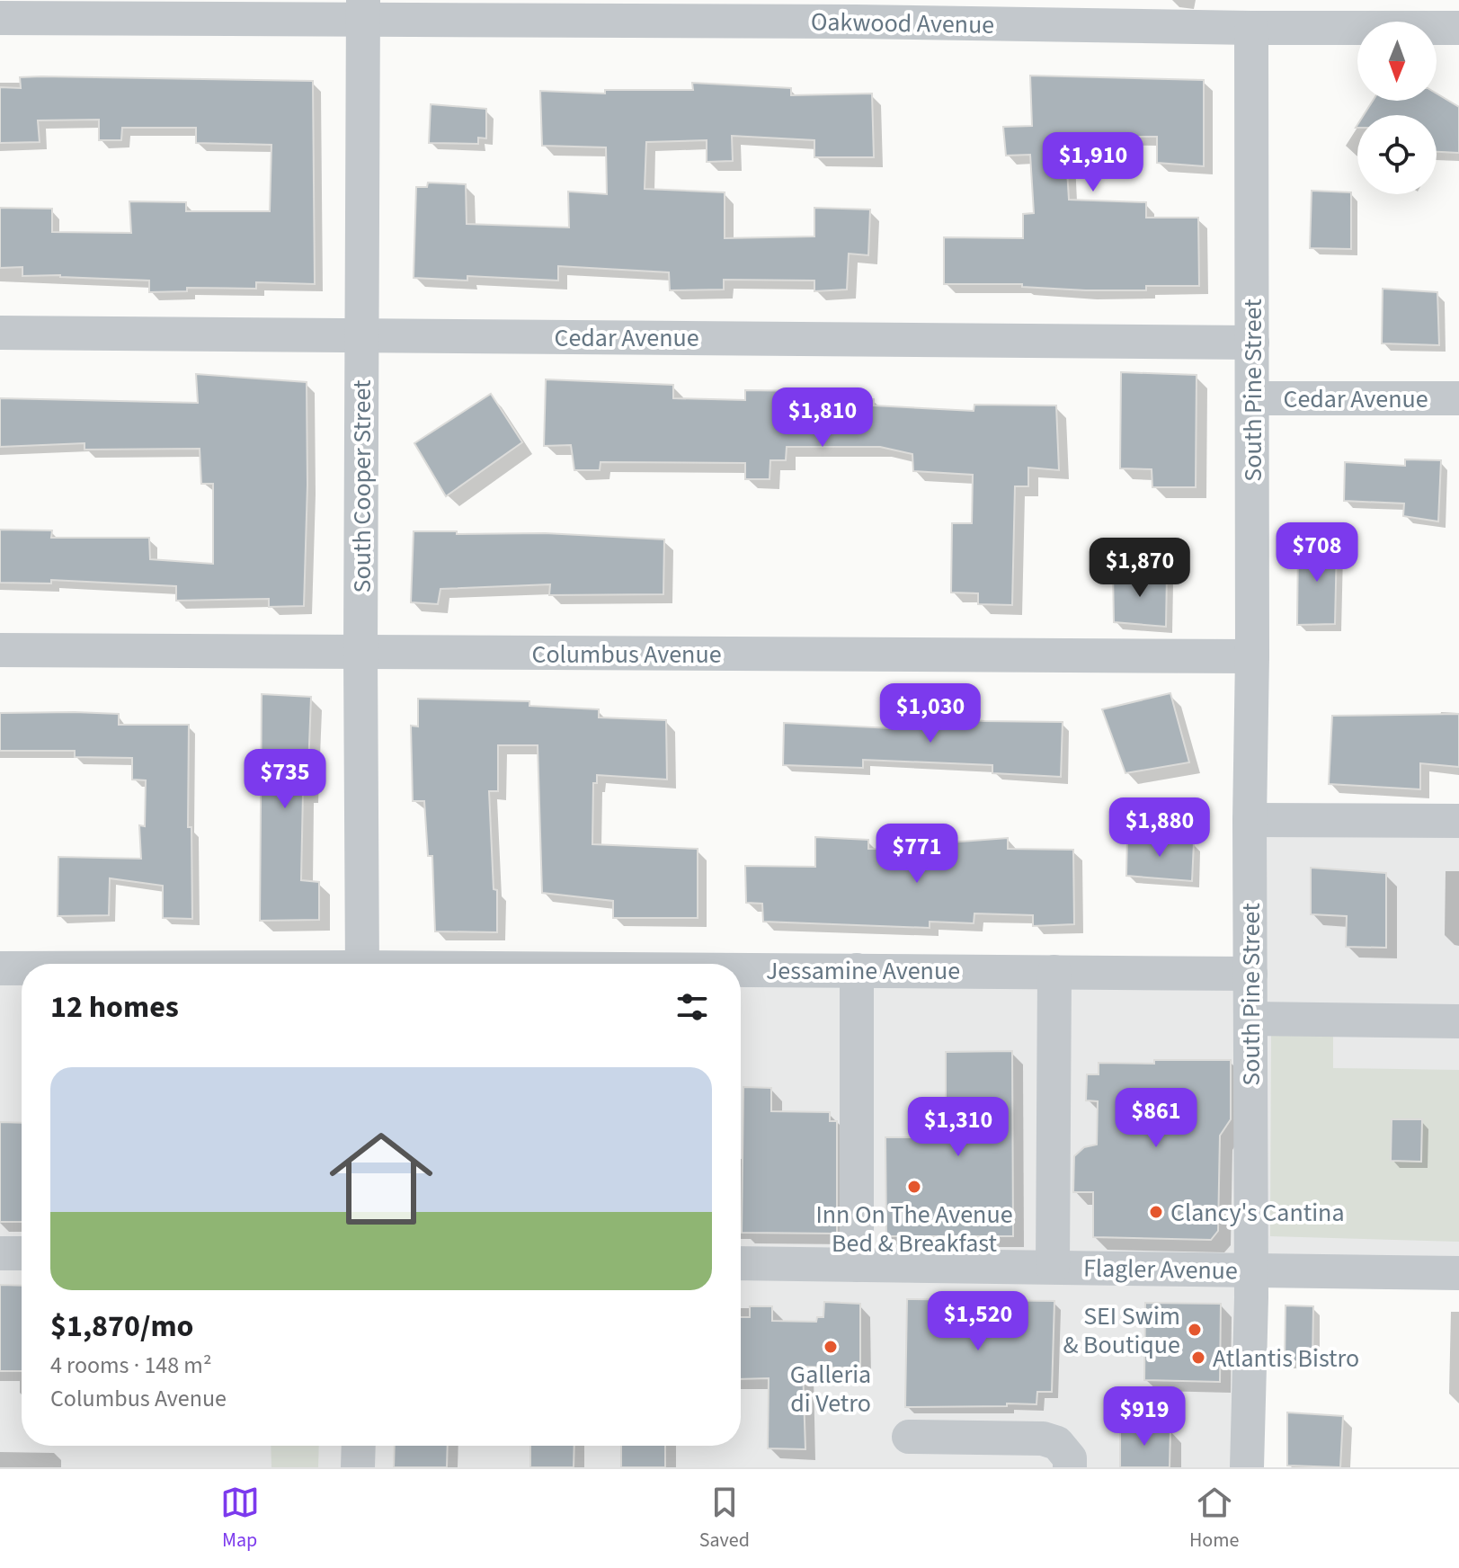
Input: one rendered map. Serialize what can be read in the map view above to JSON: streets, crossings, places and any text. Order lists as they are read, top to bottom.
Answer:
{
  "streets": {
    "street": [
      "Oakwood Avenue",
      "Cedar Avenue",
      "South Pine Street",
      "South Cooper Street",
      "Columbus Avenue",
      "Jessamine Avenue",
      "Flagler Avenue"
    ]
  },
  "crossings": [
    ["Oakwood Avenue", "South Pine Street"],
    ["Oakwood Avenue", "South Cooper Street"],
    ["Cedar Avenue", "South Pine Street"],
    ["Cedar Avenue", "South Cooper Street"],
    ["South Pine Street", "Columbus Avenue"],
    ["South Pine Street", "Jessamine Avenue"],
    ["South Pine Street", "Flagler Avenue"],
    ["South Cooper Street", "Columbus Avenue"]
  ],
  "places": [
    "Inn On The Avenue Bed & Breakfast",
    "Clancy's Cantina",
    "SEI Swim & Boutique",
    "Galleria di Vetro",
    "Atlantis Bistro"
  ],
  "north": "bottom",
  "page": {
    "price": [
      "$1,910",
      "$1,810",
      "$708",
      "$1,870",
      "$1,030",
      "$735",
      "$1,880",
      "$771",
      "$861",
      "$1,310",
      "$1,520",
      "$919"
    ],
    "heading": "12 homes",
    "list": [
      {
        "name": "$1,870/mo",
        "note": "4 rooms · 148 m² · Columbus Avenue"
      }
    ],
    "tabs": ["Map", "Saved", "Home"]
  }
}
